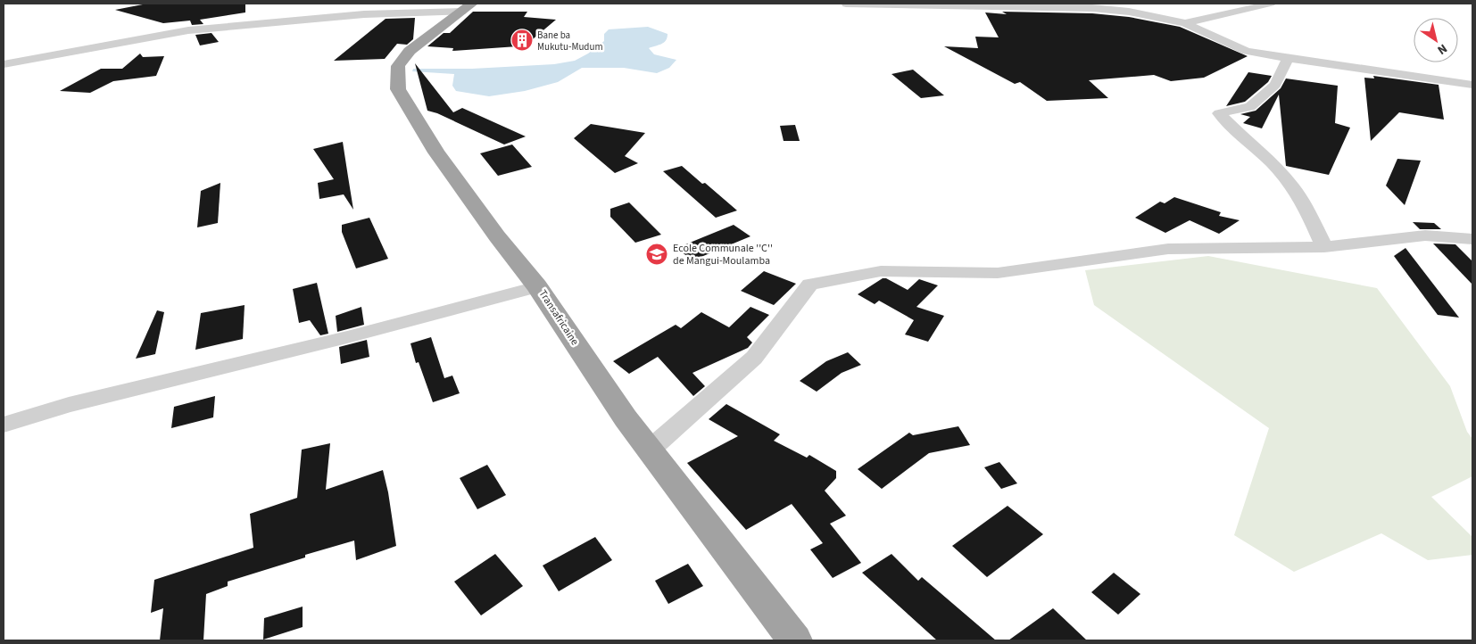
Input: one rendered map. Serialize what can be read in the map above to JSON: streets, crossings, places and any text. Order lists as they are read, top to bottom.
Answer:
{
  "streets": {
    "highway": ["Transafricaine"]
  },
  "places": {
    "building": ["Bane ba Mukutu-Mudum"],
    "school or university": ["Ecole Communale ''C'' de Mangui-Moulamba"]
  },
  "north": "bottom right"
}
